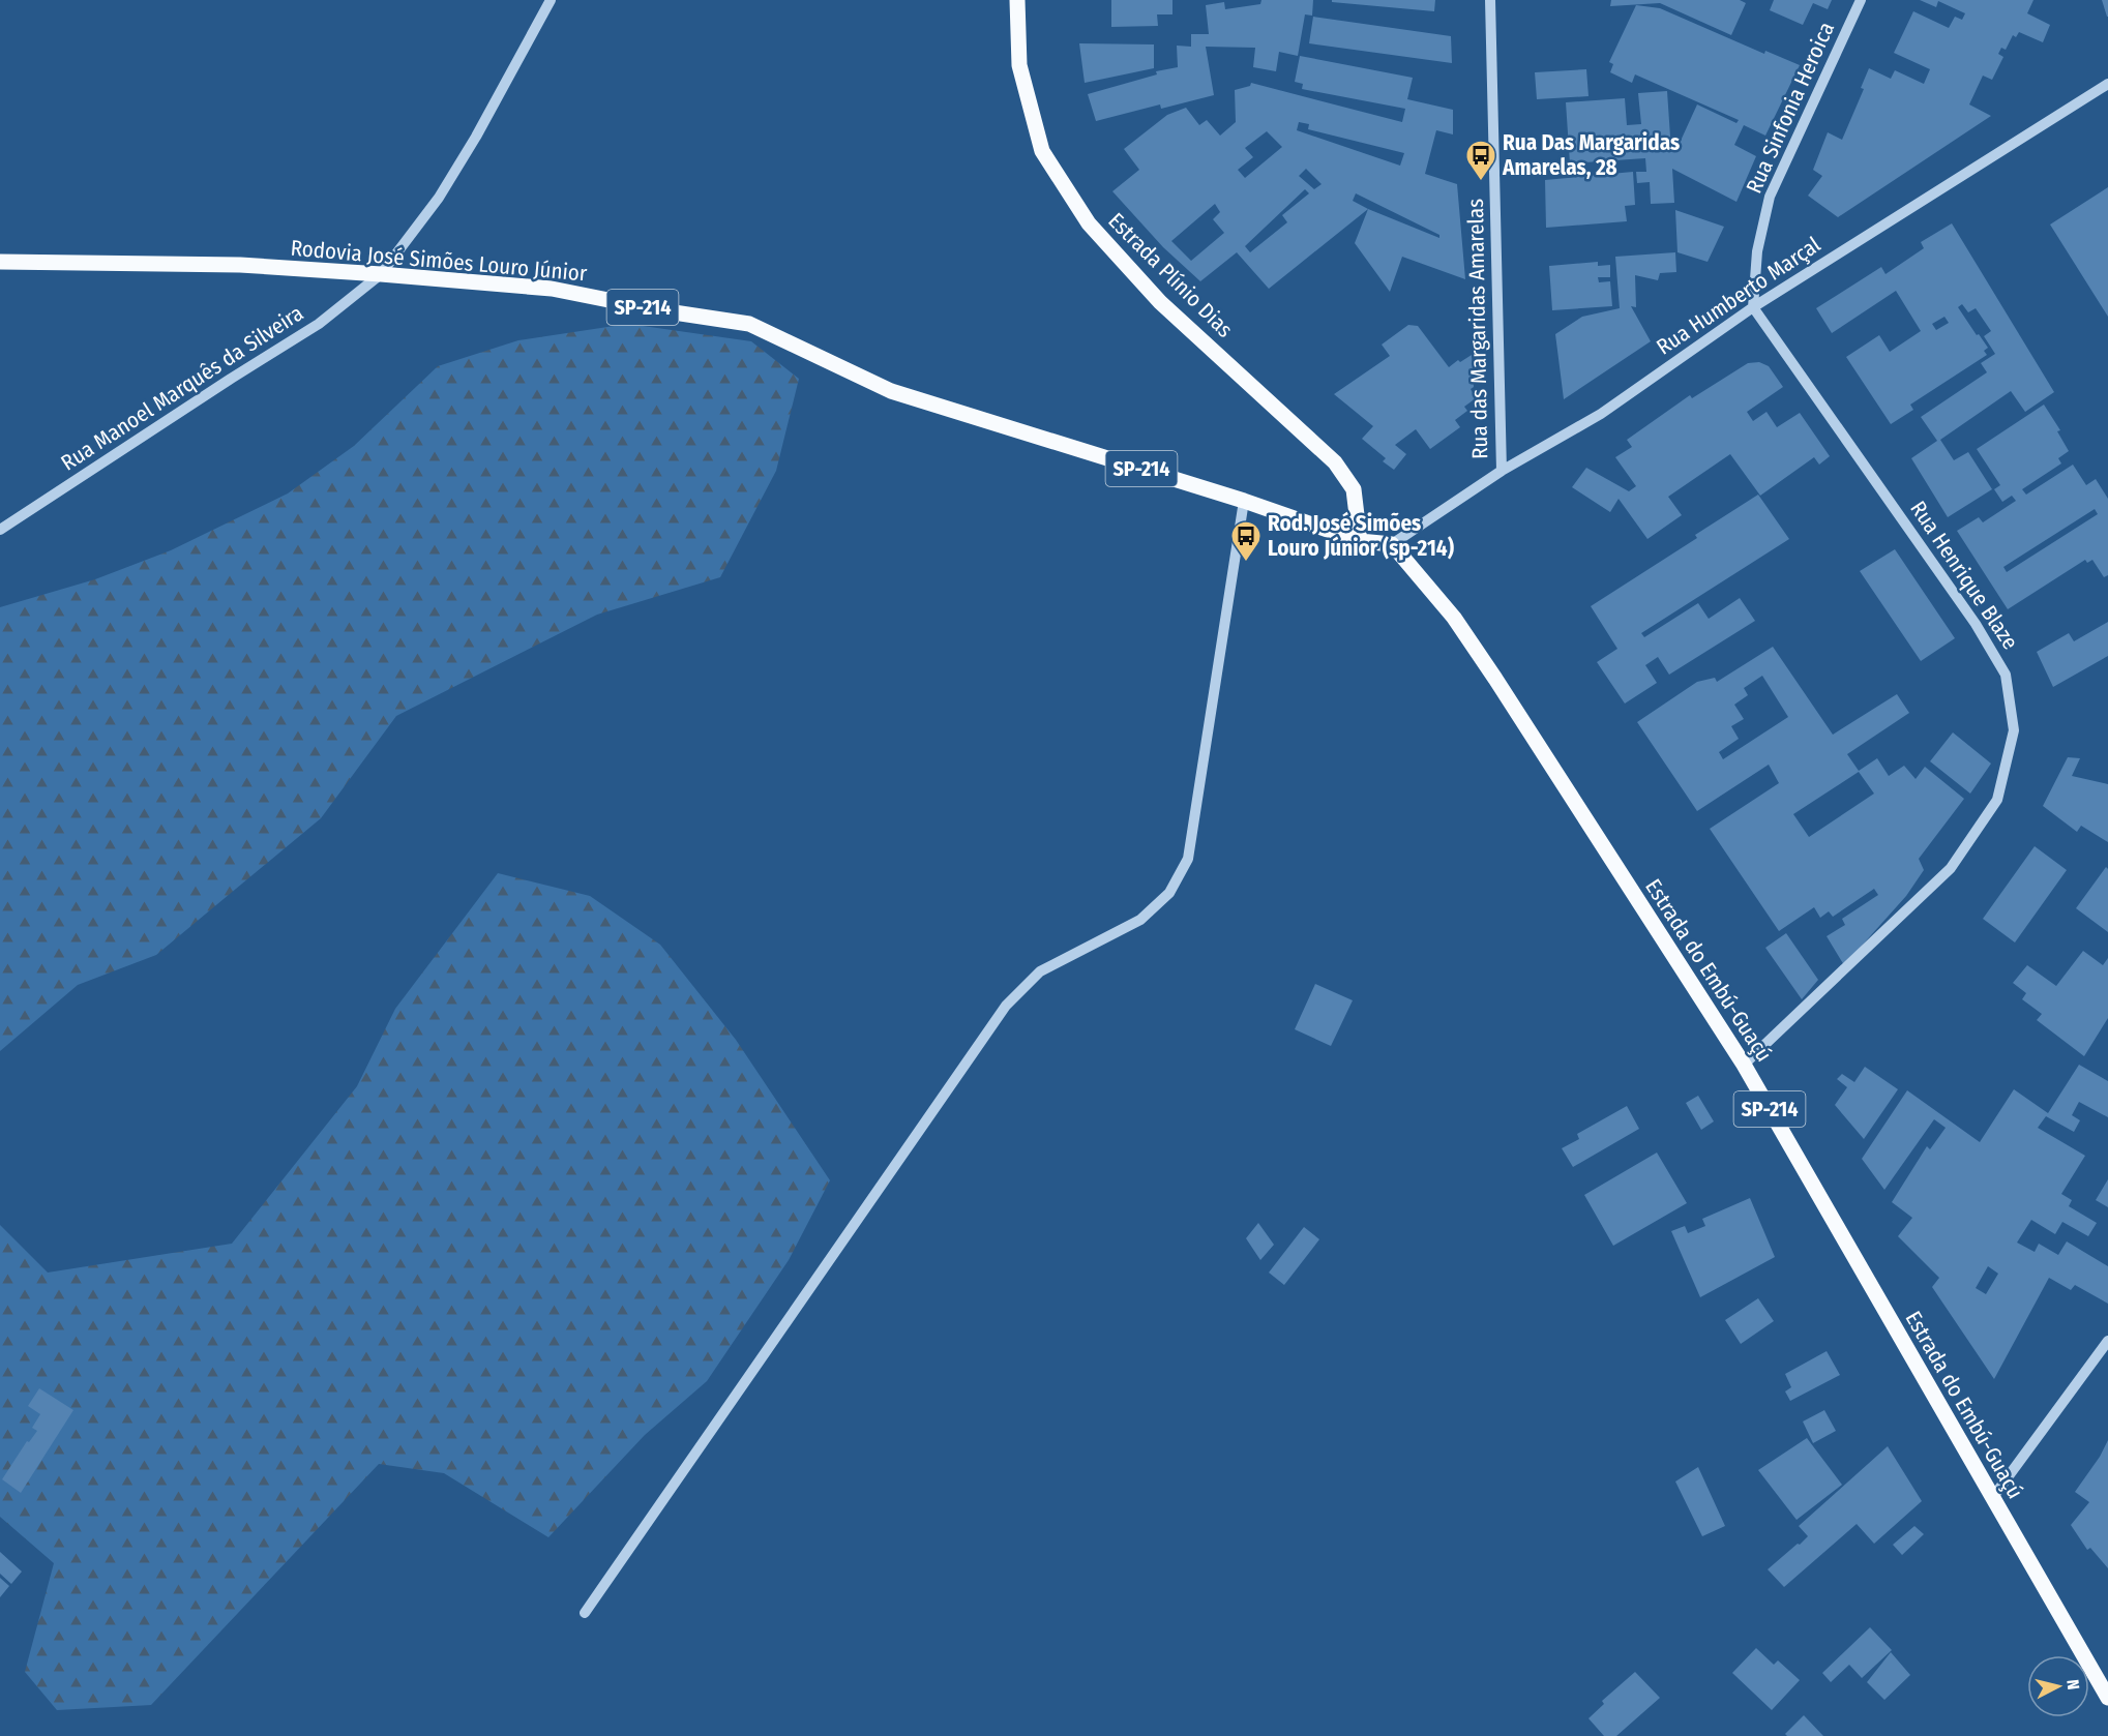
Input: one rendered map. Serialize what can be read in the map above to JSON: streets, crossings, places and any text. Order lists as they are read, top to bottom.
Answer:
{
  "streets": {
    "main road": [
      "Rodovia José Simões Louro Júnior",
      "Estrada Plínio Dias",
      "SP-214",
      "Estrada do Embú-Guaçú"
    ],
    "street": [
      "Rua Sinfonia Heroica",
      "Rua Humberto Marçal",
      "Rua das Margaridas Amarelas",
      "Rua Manoel Marquês da Silveira",
      "Rua Henrique Blaze"
    ]
  },
  "crossings": [
    ["Rua Sinfonia Heroica", "Rua Humberto Marçal"],
    ["Rua Sinfonia Heroica", "Rua Henrique Blaze"],
    ["Rodovia José Simões Louro Júnior", "Estrada Plínio Dias"],
    ["Rodovia José Simões Louro Júnior", "Rua Humberto Marçal"],
    ["Rodovia José Simões Louro Júnior", "Rua Manoel Marquês da Silveira"],
    ["Rodovia José Simões Louro Júnior", "Estrada do Embú-Guaçú"],
    ["Rua Humberto Marçal", "Rua das Margaridas Amarelas"],
    ["Rua Humberto Marçal", "Rua Henrique Blaze"],
    ["Rua Humberto Marçal", "Estrada do Embú-Guaçú"],
    ["Rua Henrique Blaze", "Estrada do Embú-Guaçú"]
  ],
  "places": {
    "bus stop": ["Rua Das Margaridas Amarelas, 28", "Rod. José Simões Louro Júnior (sp-214)"]
  },
  "north": "right"
}
